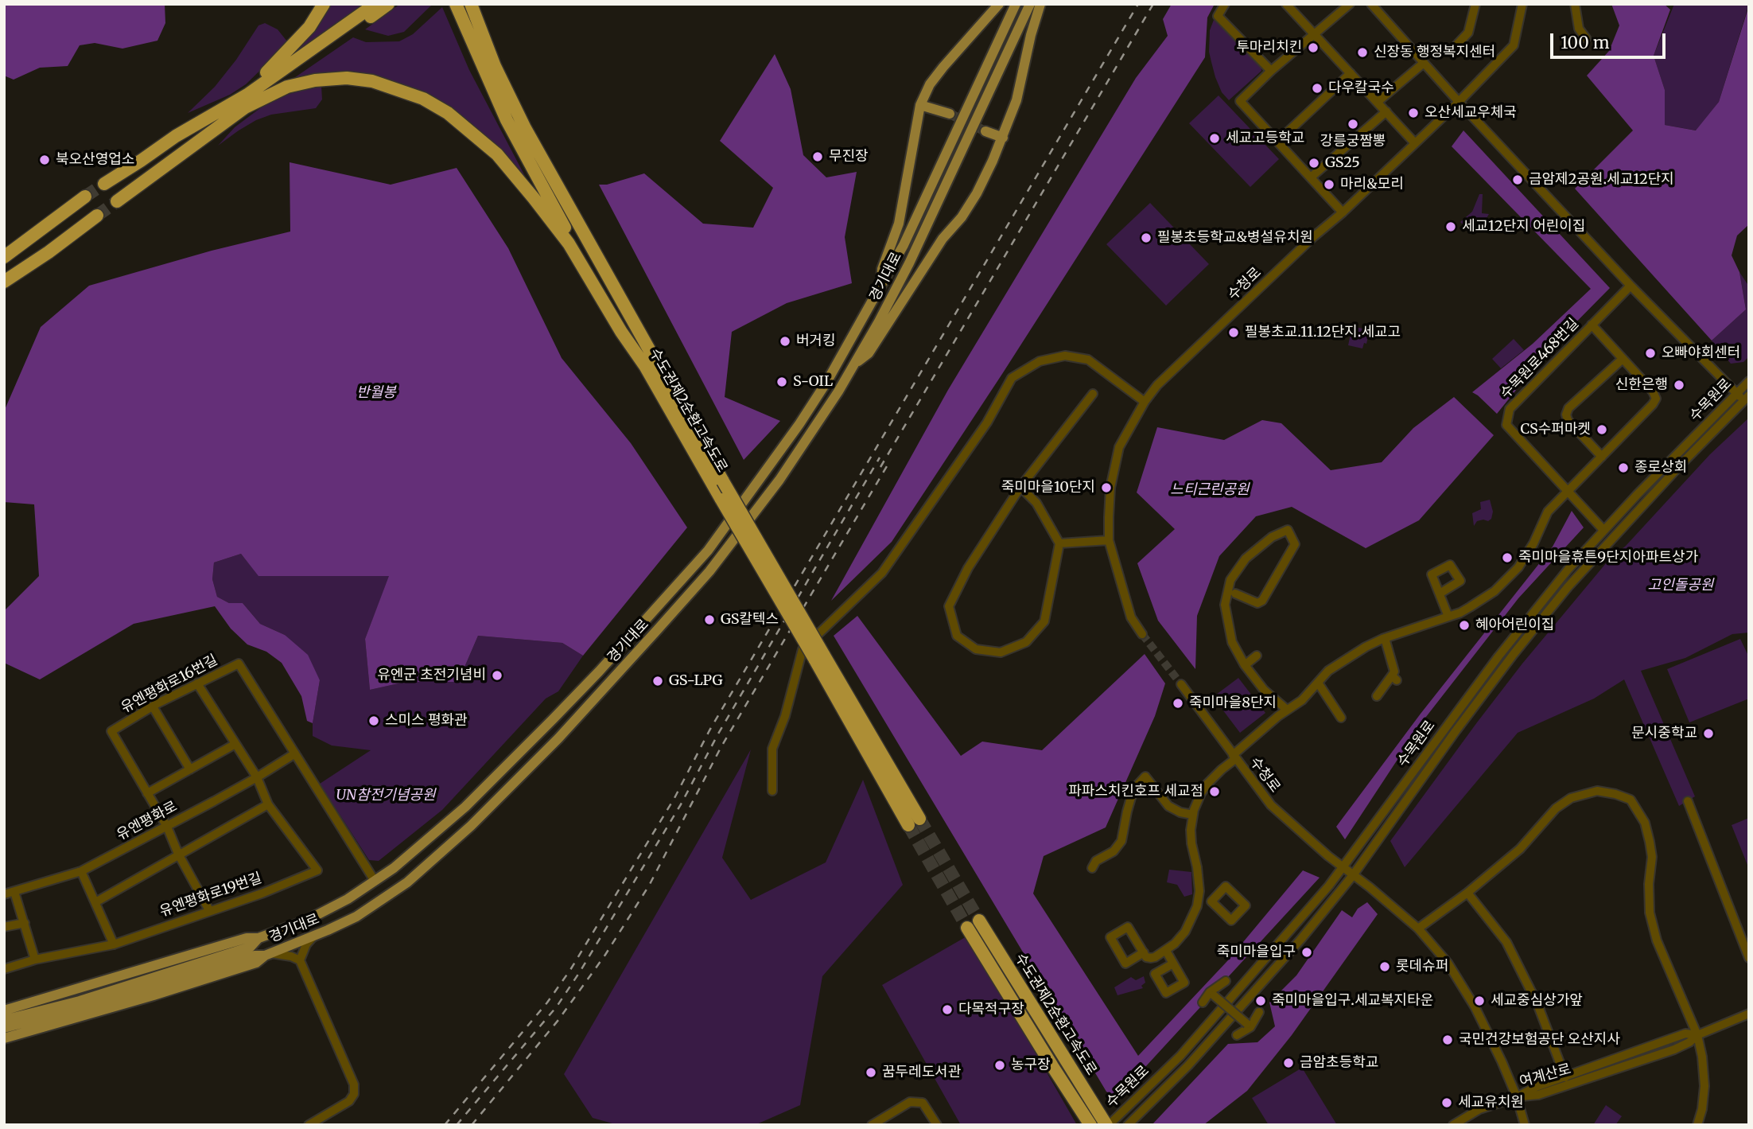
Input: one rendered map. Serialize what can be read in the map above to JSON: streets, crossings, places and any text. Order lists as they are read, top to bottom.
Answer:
{
  "streets": {
    "highway": ["수도권제2순환고속도로"],
    "main road": ["경기대로"],
    "street": [
      "수청로",
      "수목원로468번길",
      "수목원로",
      "유엔평화로16번길",
      "유엔평화로",
      "유엔평화로19번길",
      "여계산로"
    ]
  },
  "crossings": [
    ["수청로", "수목원로"],
    ["수청로", "여계산로"],
    ["수목원로468번길", "수목원로"],
    ["수목원로", "수도권제2순환고속도로"],
    ["유엔평화로16번길", "유엔평화로"],
    ["유엔평화로16번길", "유엔평화로19번길"],
    ["유엔평화로", "유엔평화로19번길"]
  ],
  "parks": [
    "반월봉",
    "느티근린공원",
    "고인돌공원",
    "UN참전기념공원"
  ],
  "places": [
    "투마리치킨",
    "신장동 행정복지센터",
    "다우칼국수",
    "오산세교우체국",
    "강릉궁짬뽕",
    "세교고등학교",
    "무진장",
    "북오산영업소",
    "GS25",
    "금암제2공원.세교12단지",
    "마리&모리",
    "세교12단지 어린이집",
    "필봉초등학교&병설유치원",
    "필봉초교.11.12단지.세교고",
    "버거킹",
    "오빠야회센터",
    "S-OIL",
    "신한은행",
    "CS수퍼마켓",
    "종로상회",
    "죽미마을10단지",
    "죽미마을휴튼9단지아파트상가",
    "GS칼텍스",
    "혜아어린이집",
    "유엔군 초전기념비",
    "GS-LPG",
    "죽미마을8단지",
    "스미스 평화관",
    "문시중학교",
    "파파스치킨호프 세교점",
    "죽미마을입구",
    "롯데슈퍼",
    "죽미마을입구.세교복지타운",
    "세교중심상가앞",
    "다목적구장",
    "국민건강보험공단 오산지사",
    "금암초등학교",
    "농구장",
    "꿈두레도서관",
    "세교유치원"
  ],
  "scale_bar": "100 m"
}
